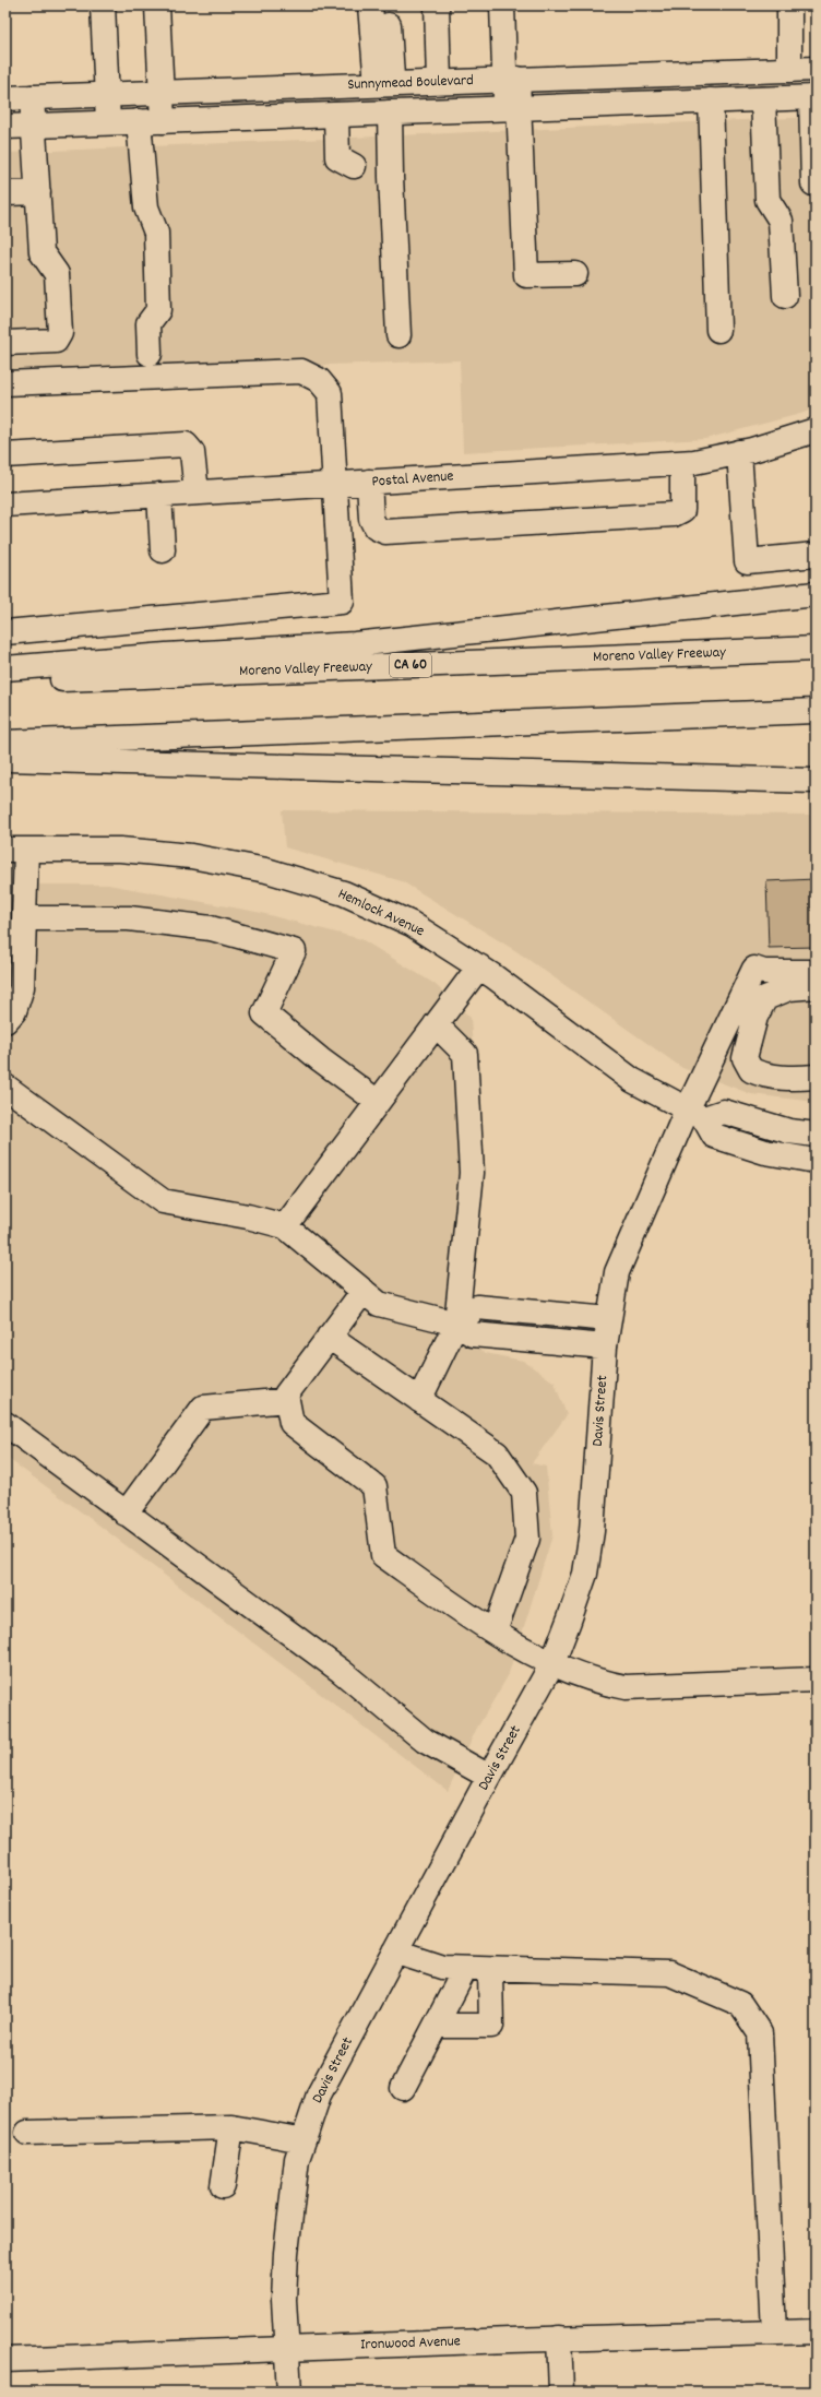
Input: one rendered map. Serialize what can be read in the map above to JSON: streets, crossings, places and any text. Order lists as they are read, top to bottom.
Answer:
{
  "streets": {
    "main road": [
      "Sunnymead Boulevard",
      "Postal Avenue",
      "Moreno Valley Freeway",
      "CA 60",
      "Hemlock Avenue",
      "Davis Street",
      "Ironwood Avenue"
    ]
  },
  "crossings": [
    ["Hemlock Avenue", "Davis Street"],
    ["Davis Street", "Ironwood Avenue"]
  ]
}
